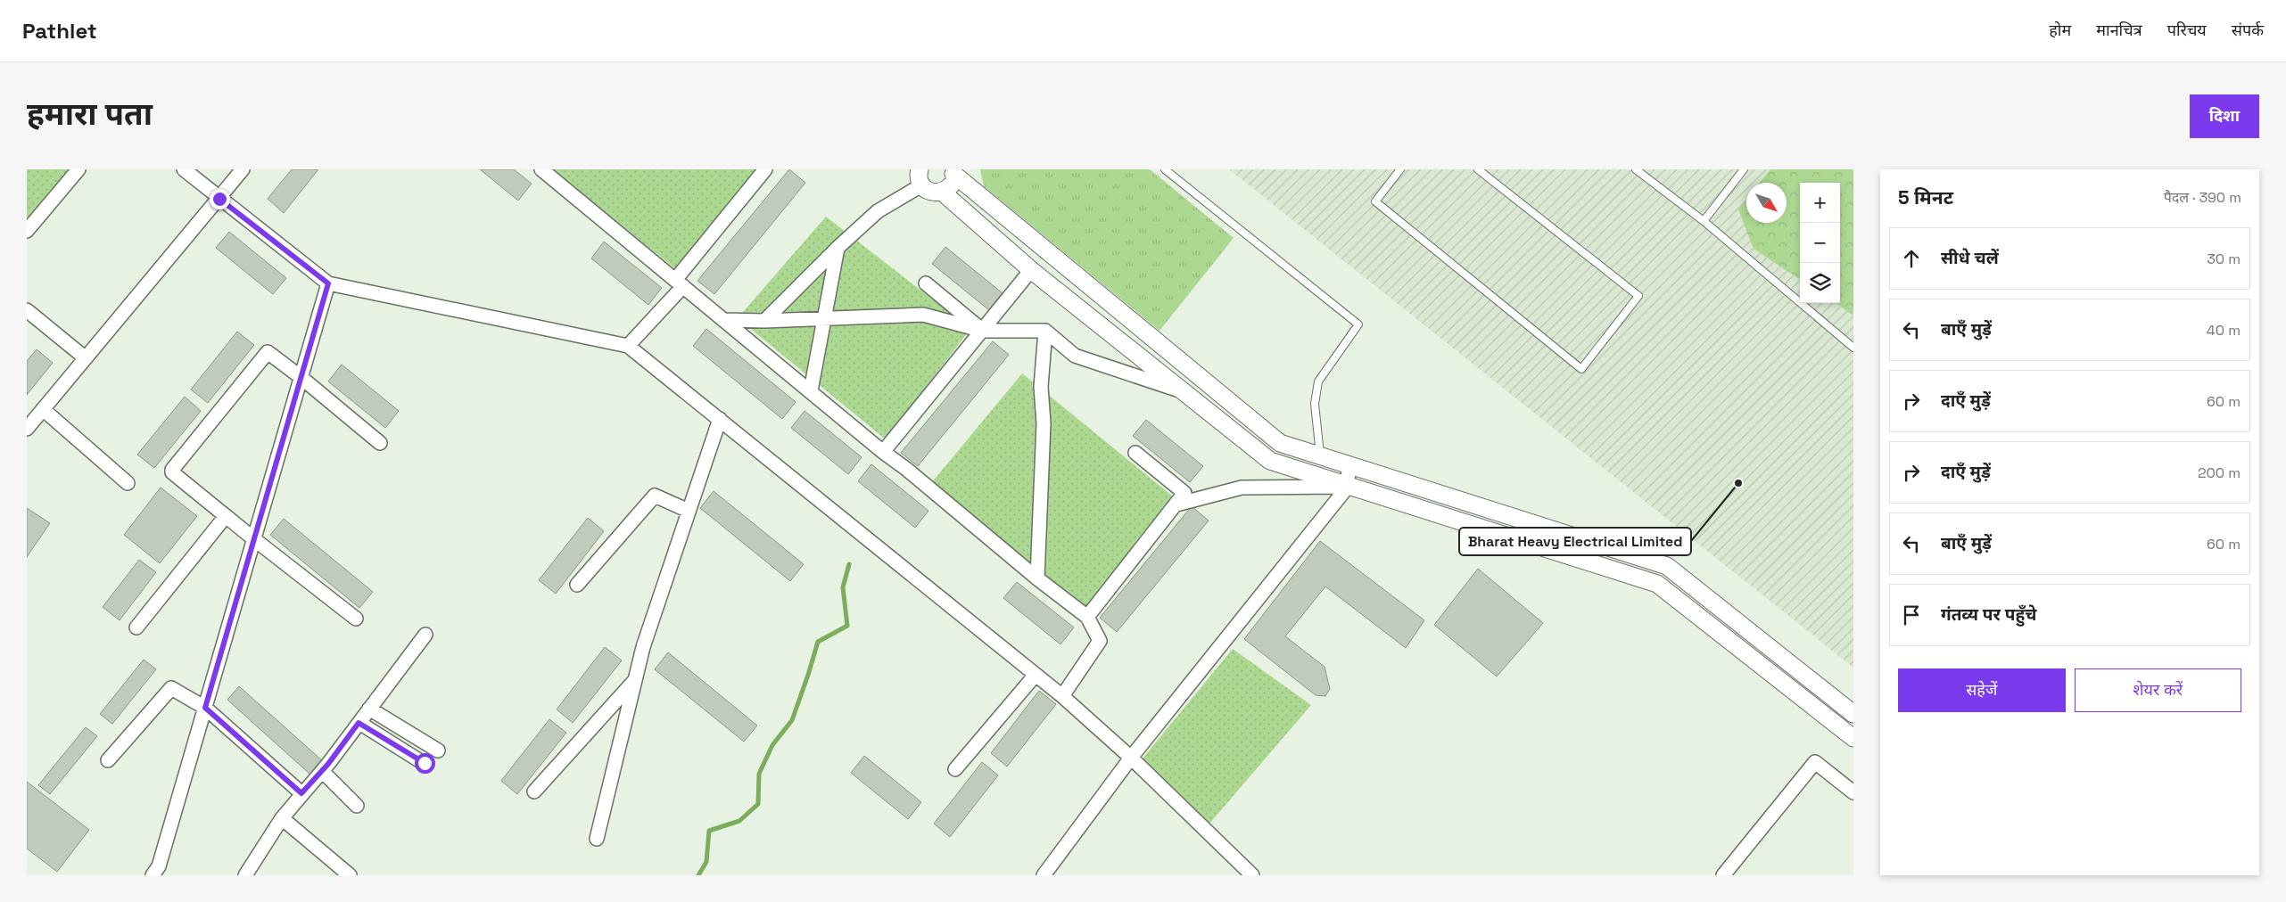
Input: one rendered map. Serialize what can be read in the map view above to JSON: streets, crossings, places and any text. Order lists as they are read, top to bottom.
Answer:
{
  "places": ["Bharat Heavy Electrical Limited"],
  "north": "bottom right",
  "page": {
    "header": "Pathlet",
    "nav": [
      "होम",
      "मानचित्र",
      "परिचय",
      "संपर्क"
    ],
    "title": "हमारा पता",
    "buttons": [
      "दिशा",
      ["सहेजें", "शेयर करें"]
    ],
    "heading": ["5 मिनट", "पैदल · 390 m"],
    "map_buttons": ["+", "−"],
    "list": [
      ["सीधे चलें", "30 m"],
      ["बाएँ मुड़ें", "40 m"],
      ["दाएँ मुड़ें", "60 m"],
      ["दाएँ मुड़ें", "200 m"],
      ["बाएँ मुड़ें", "60 m"],
      "गंतव्य पर पहुँचे"
    ]
  }
}
